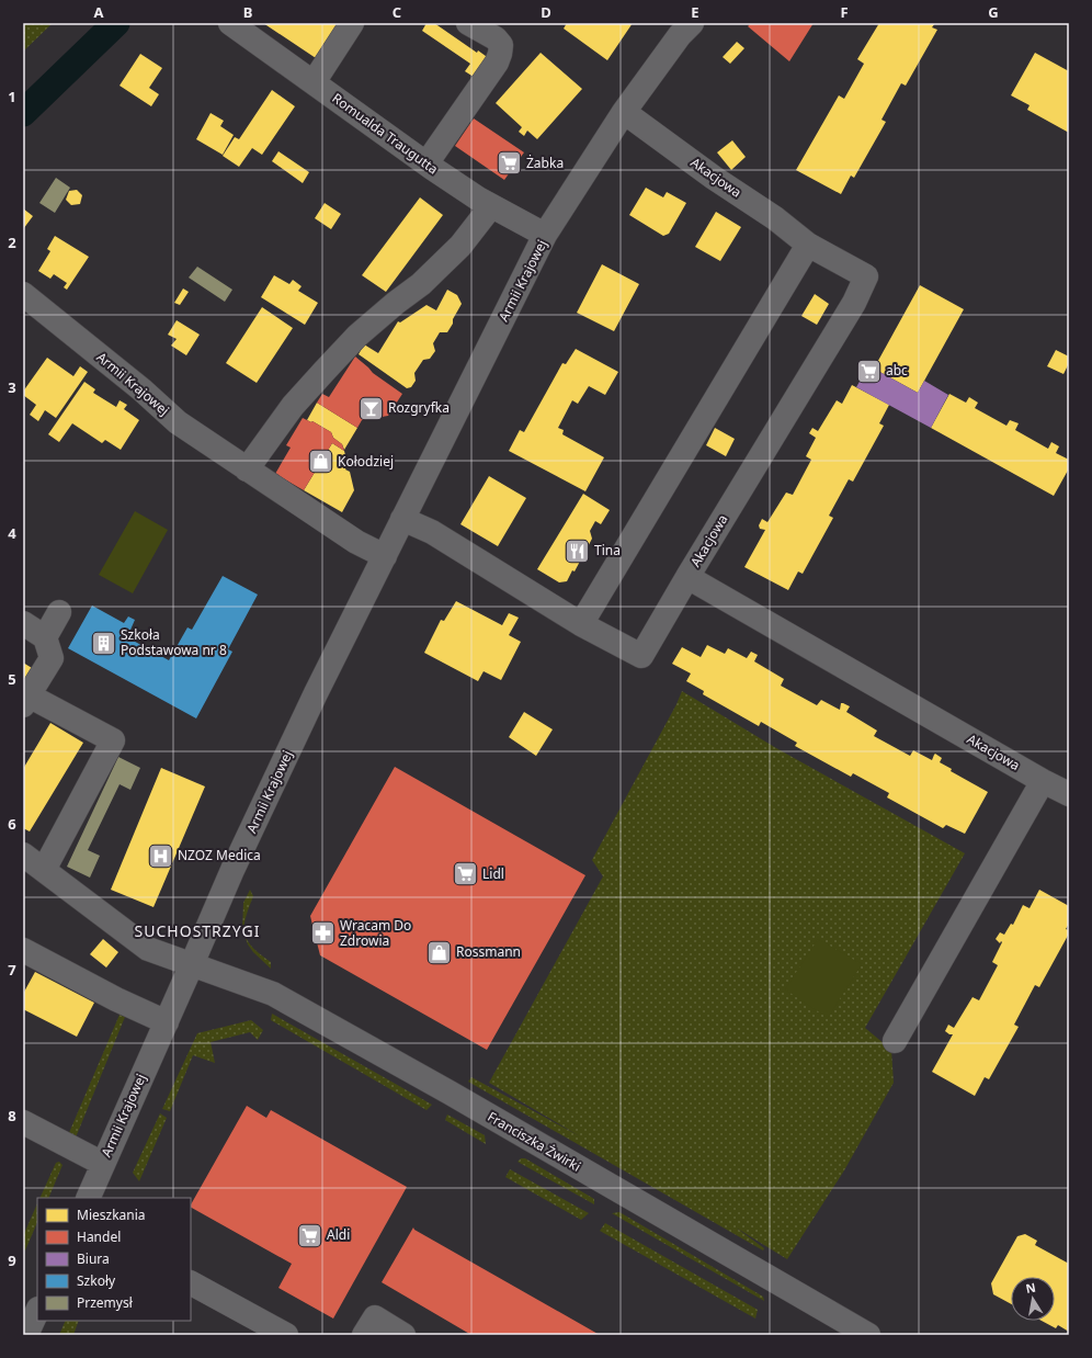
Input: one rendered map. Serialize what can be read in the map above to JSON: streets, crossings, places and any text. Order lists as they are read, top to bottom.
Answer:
{
  "streets": {
    "street": [
      "Romualda Traugutta",
      "Akacjowa",
      "Armii Krajowej",
      "Franciszka Żwirki"
    ]
  },
  "crossings": [
    ["Romualda Traugutta", "Armii Krajowej"],
    ["Akacjowa", "Armii Krajowej"],
    ["Armii Krajowej", "Franciszka Żwirki"]
  ],
  "districts": ["SUCHOSTRZYGI"],
  "places": {
    "supermarket": [
      "Żabka",
      "abc",
      "Lidl",
      "Aldi"
    ],
    "bar": ["Rozgryfka"],
    "shop": ["Kołodziej", "Rossmann"],
    "restaurant": ["Tina"],
    "building": ["Szkoła Podstawowa nr 8"],
    "hospital": ["NZOZ Medica"],
    "pharmacy": ["Wracam Do Zdrowia"]
  },
  "legend": [
    "Mieszkania",
    "Handel",
    "Biura",
    "Szkoły",
    "Przemysł"
  ],
  "north": "top",
  "grid": {
    "columns": [
      "A",
      "B",
      "C",
      "D",
      "E",
      "F",
      "G"
    ],
    "rows": [
      "1",
      "2",
      "3",
      "4",
      "5",
      "6",
      "7",
      "8",
      "9"
    ]
  }
}
